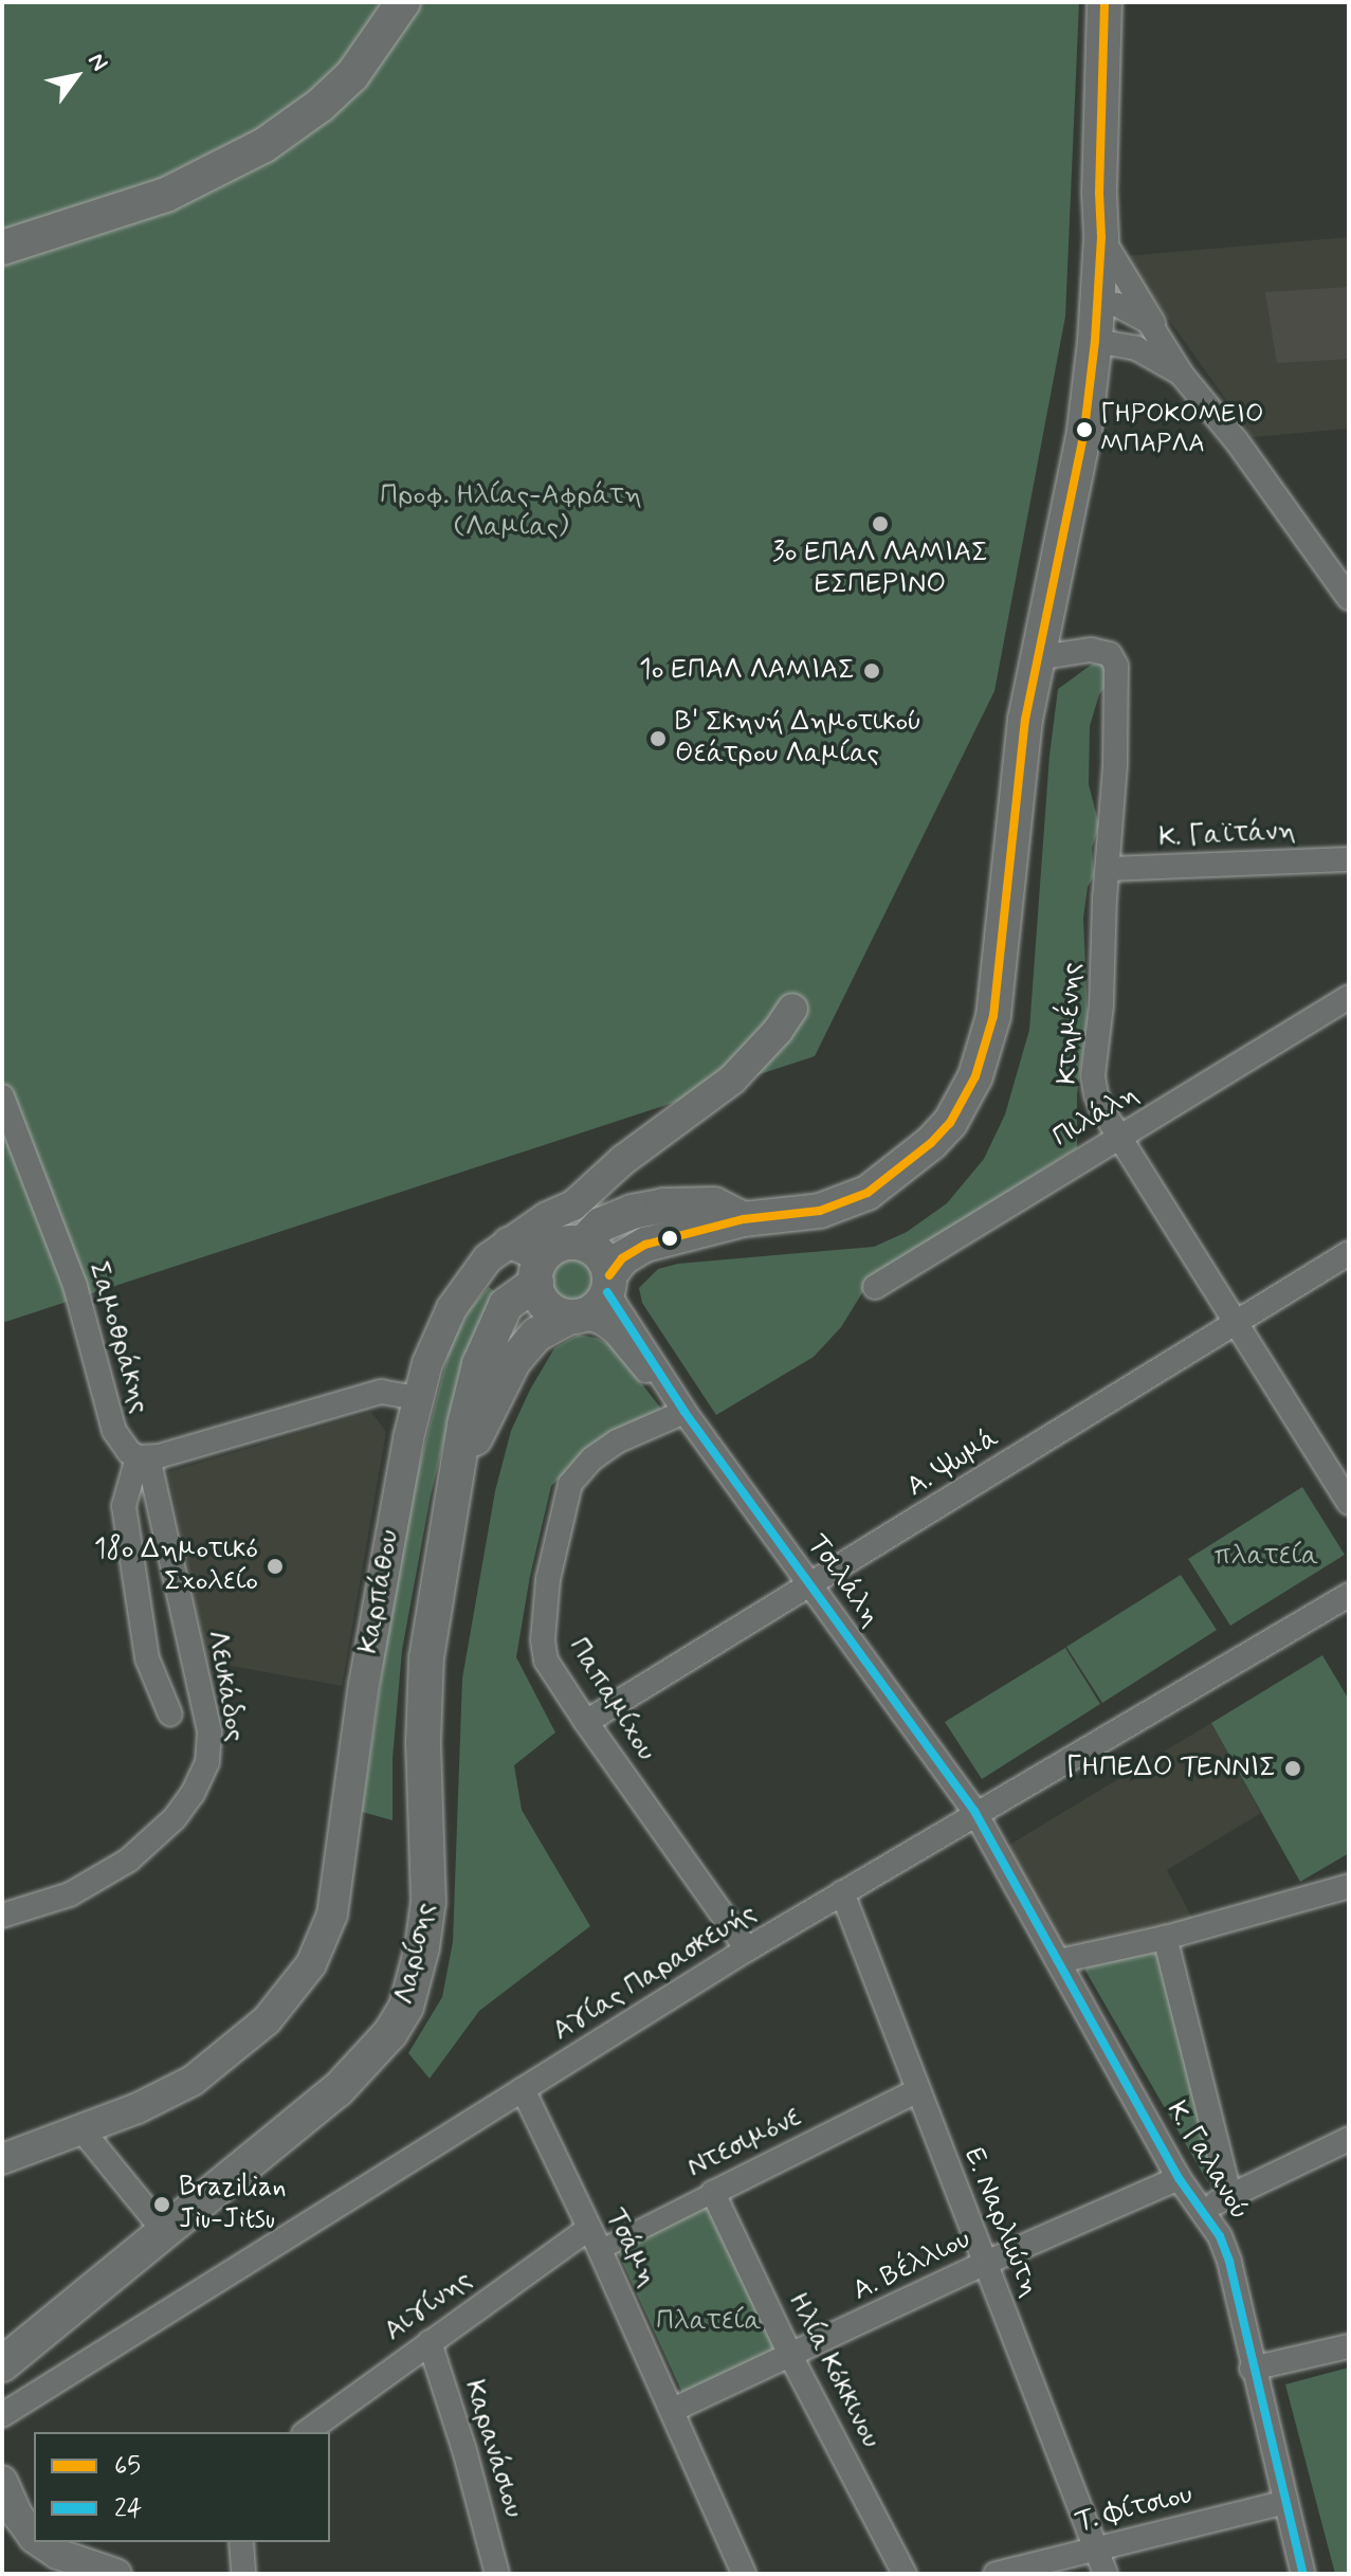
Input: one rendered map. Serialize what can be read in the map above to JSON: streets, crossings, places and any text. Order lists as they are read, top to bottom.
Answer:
{
  "streets": {
    "main road": ["Λαρίσης"],
    "street": [
      "Κ. Γαϊτάνη",
      "Κτημένης",
      "Πιλάλη",
      "Σαμοθράκης",
      "Α. Ψωμά",
      "Τσιλάλη",
      "Καρπάθου",
      "Λευκάδος",
      "Παπαμίχου",
      "Αγίας Παρασκευής",
      "Ντεσιμόνε",
      "Κ. Γαλανού",
      "Ε. Ναρλιώτη",
      "Τσάμη",
      "Α. Βέλλιου",
      "Αιγίνης",
      "Ηλία Κόκκινου",
      "Καρανάσιου",
      "Τ. Φίτσιου"
    ]
  },
  "crossings": [
    ["Κ. Γαϊτάνη", "Κτημένης"],
    ["Κτημένης", "Πιλάλη"],
    ["Κτημένης", "Α. Ψωμά"],
    ["Κτημένης", "Λαρίσης"],
    ["Σαμοθράκης", "Λευκάδος"],
    ["Α. Ψωμά", "Τσιλάλη"],
    ["Α. Ψωμά", "Παπαμίχου"],
    ["Τσιλάλη", "Παπαμίχου"],
    ["Τσιλάλη", "Αγίας Παρασκευής"],
    ["Τσιλάλη", "Κ. Γαλανού"],
    ["Παπαμίχου", "Αγίας Παρασκευής"],
    ["Αγίας Παρασκευής", "Κ. Γαλανού"],
    ["Αγίας Παρασκευής", "Ε. Ναρλιώτη"],
    ["Αγίας Παρασκευής", "Τσάμη"],
    ["Ντεσιμόνε", "Ε. Ναρλιώτη"],
    ["Ντεσιμόνε", "Τσάμη"],
    ["Ντεσιμόνε", "Ηλία Κόκκινου"],
    ["Κ. Γαλανού", "Α. Βέλλιου"],
    ["Κ. Γαλανού", "Τ. Φίτσιου"],
    ["Ε. Ναρλιώτη", "Α. Βέλλιου"],
    ["Ε. Ναρλιώτη", "Τ. Φίτσιου"],
    ["Τσάμη", "Α. Βέλλιου"],
    ["Τσάμη", "Αιγίνης"],
    ["Α. Βέλλιου", "Ηλία Κόκκινου"],
    ["Αιγίνης", "Καρανάσιου"]
  ],
  "parks": ["Προφ. Ηλίας-Αφράτη (Λαμίας)", "πλατεία", "Πλατεία"],
  "places": [
    "ΓΗΡΟΚΟΜΕΙΟ ΜΠΑΡΛΑ",
    "3ο ΕΠΑΛ ΛΑΜΙΑΣ ΕΣΠΕΡΙΝΟ",
    "1ο ΕΠΑΛ ΛΑΜΙΑΣ",
    "Β' Σκηνή Δημοτικού Θεάτρου Λαμίας",
    "18ο Δημοτικό Σχολείο",
    "ΓΗΠΕΔΟ ΤΕΝΝΙΣ",
    "Brazilian Jiu-Jitsu"
  ],
  "lines": ["transit line 65", "transit line 24"],
  "legend": ["65", "24"],
  "north": "top right"
}
